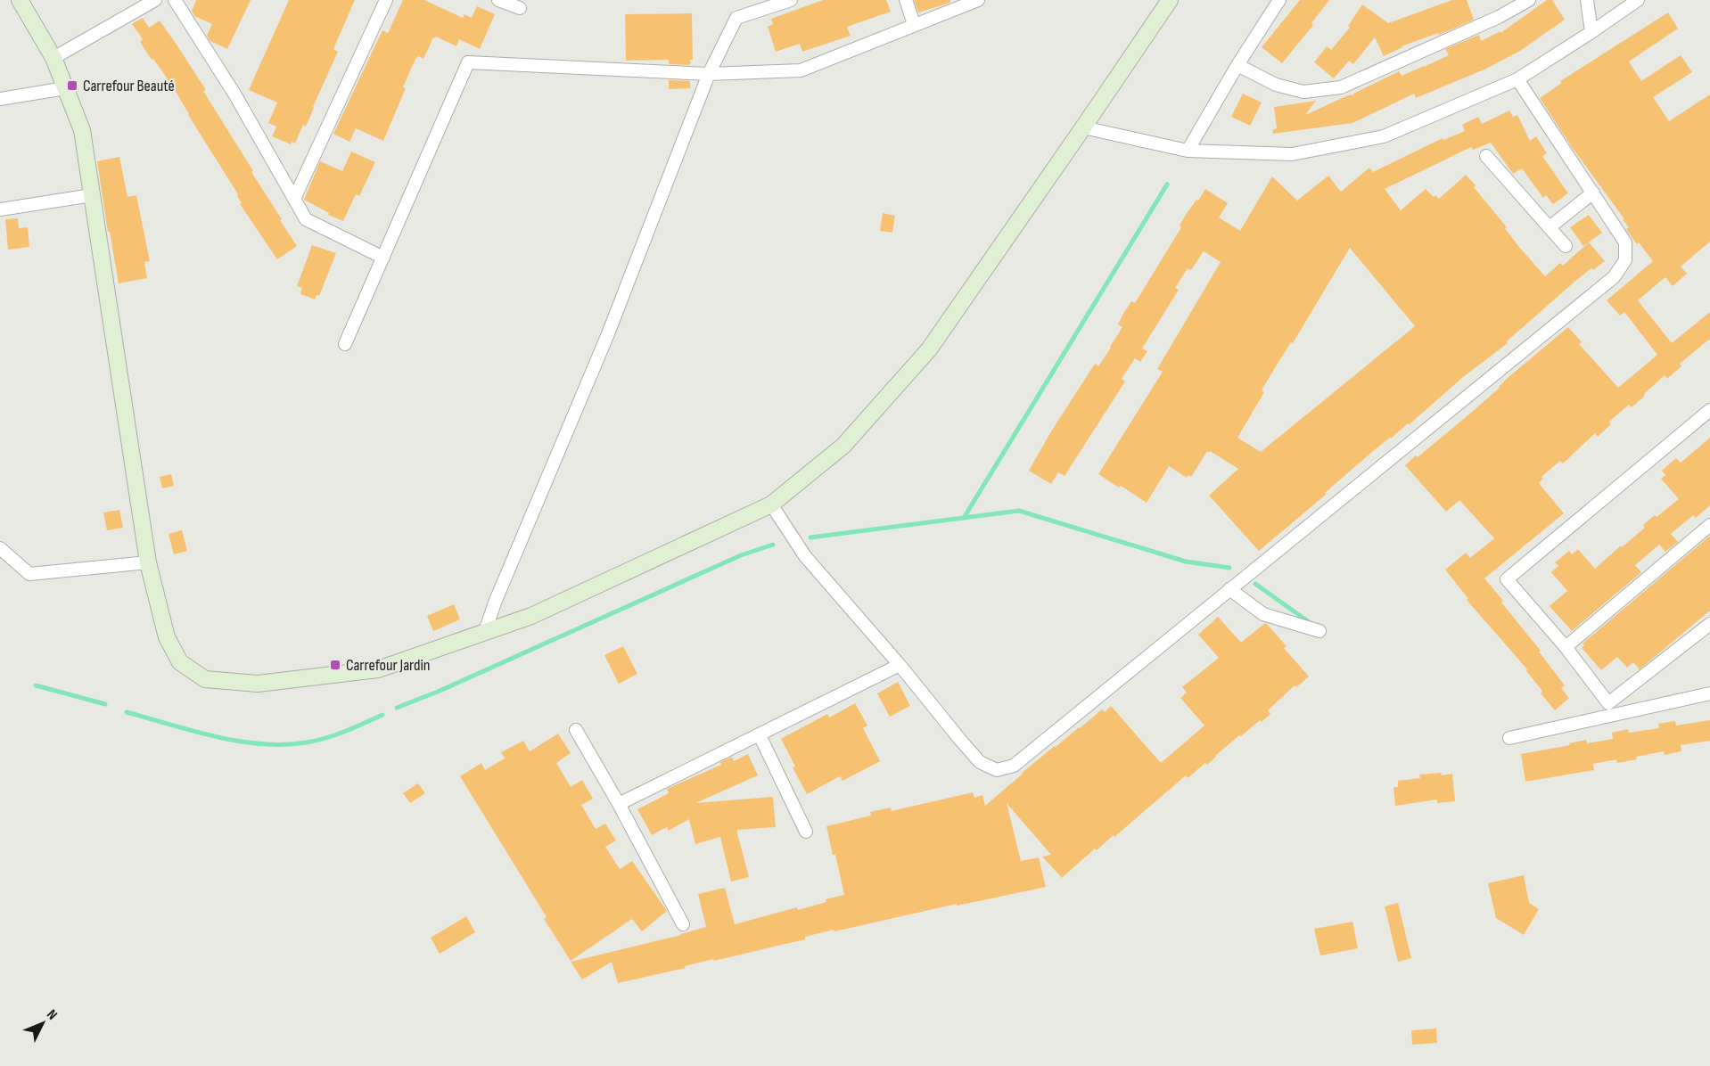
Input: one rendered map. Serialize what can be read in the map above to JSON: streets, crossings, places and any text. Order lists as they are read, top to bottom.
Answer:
{
  "places": {
    "transit": ["Carrefour Beauté", "Carrefour Jardin"]
  },
  "north": "top right"
}
